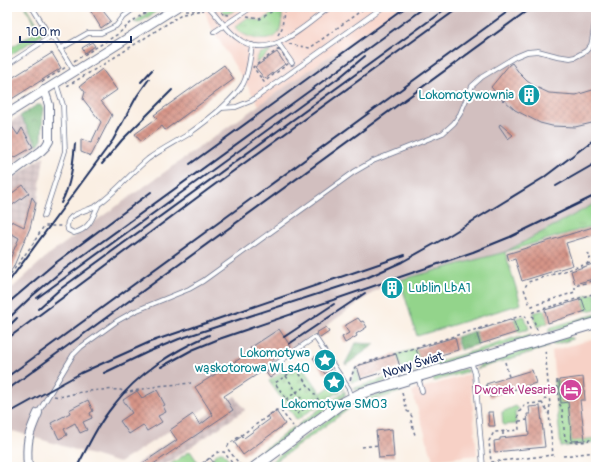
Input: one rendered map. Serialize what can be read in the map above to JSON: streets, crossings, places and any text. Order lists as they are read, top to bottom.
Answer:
{
  "streets": {
    "street": ["Nowy Świat"]
  },
  "places": {
    "building": ["Lokomotywownia", "Lublin LbA1"],
    "place": ["Lokomotywa wąskotorowa WLs40", "Lokomotywa SM03"],
    "hotel": ["Dworek Vesaria"]
  },
  "scale_bar": "100 m"
}
